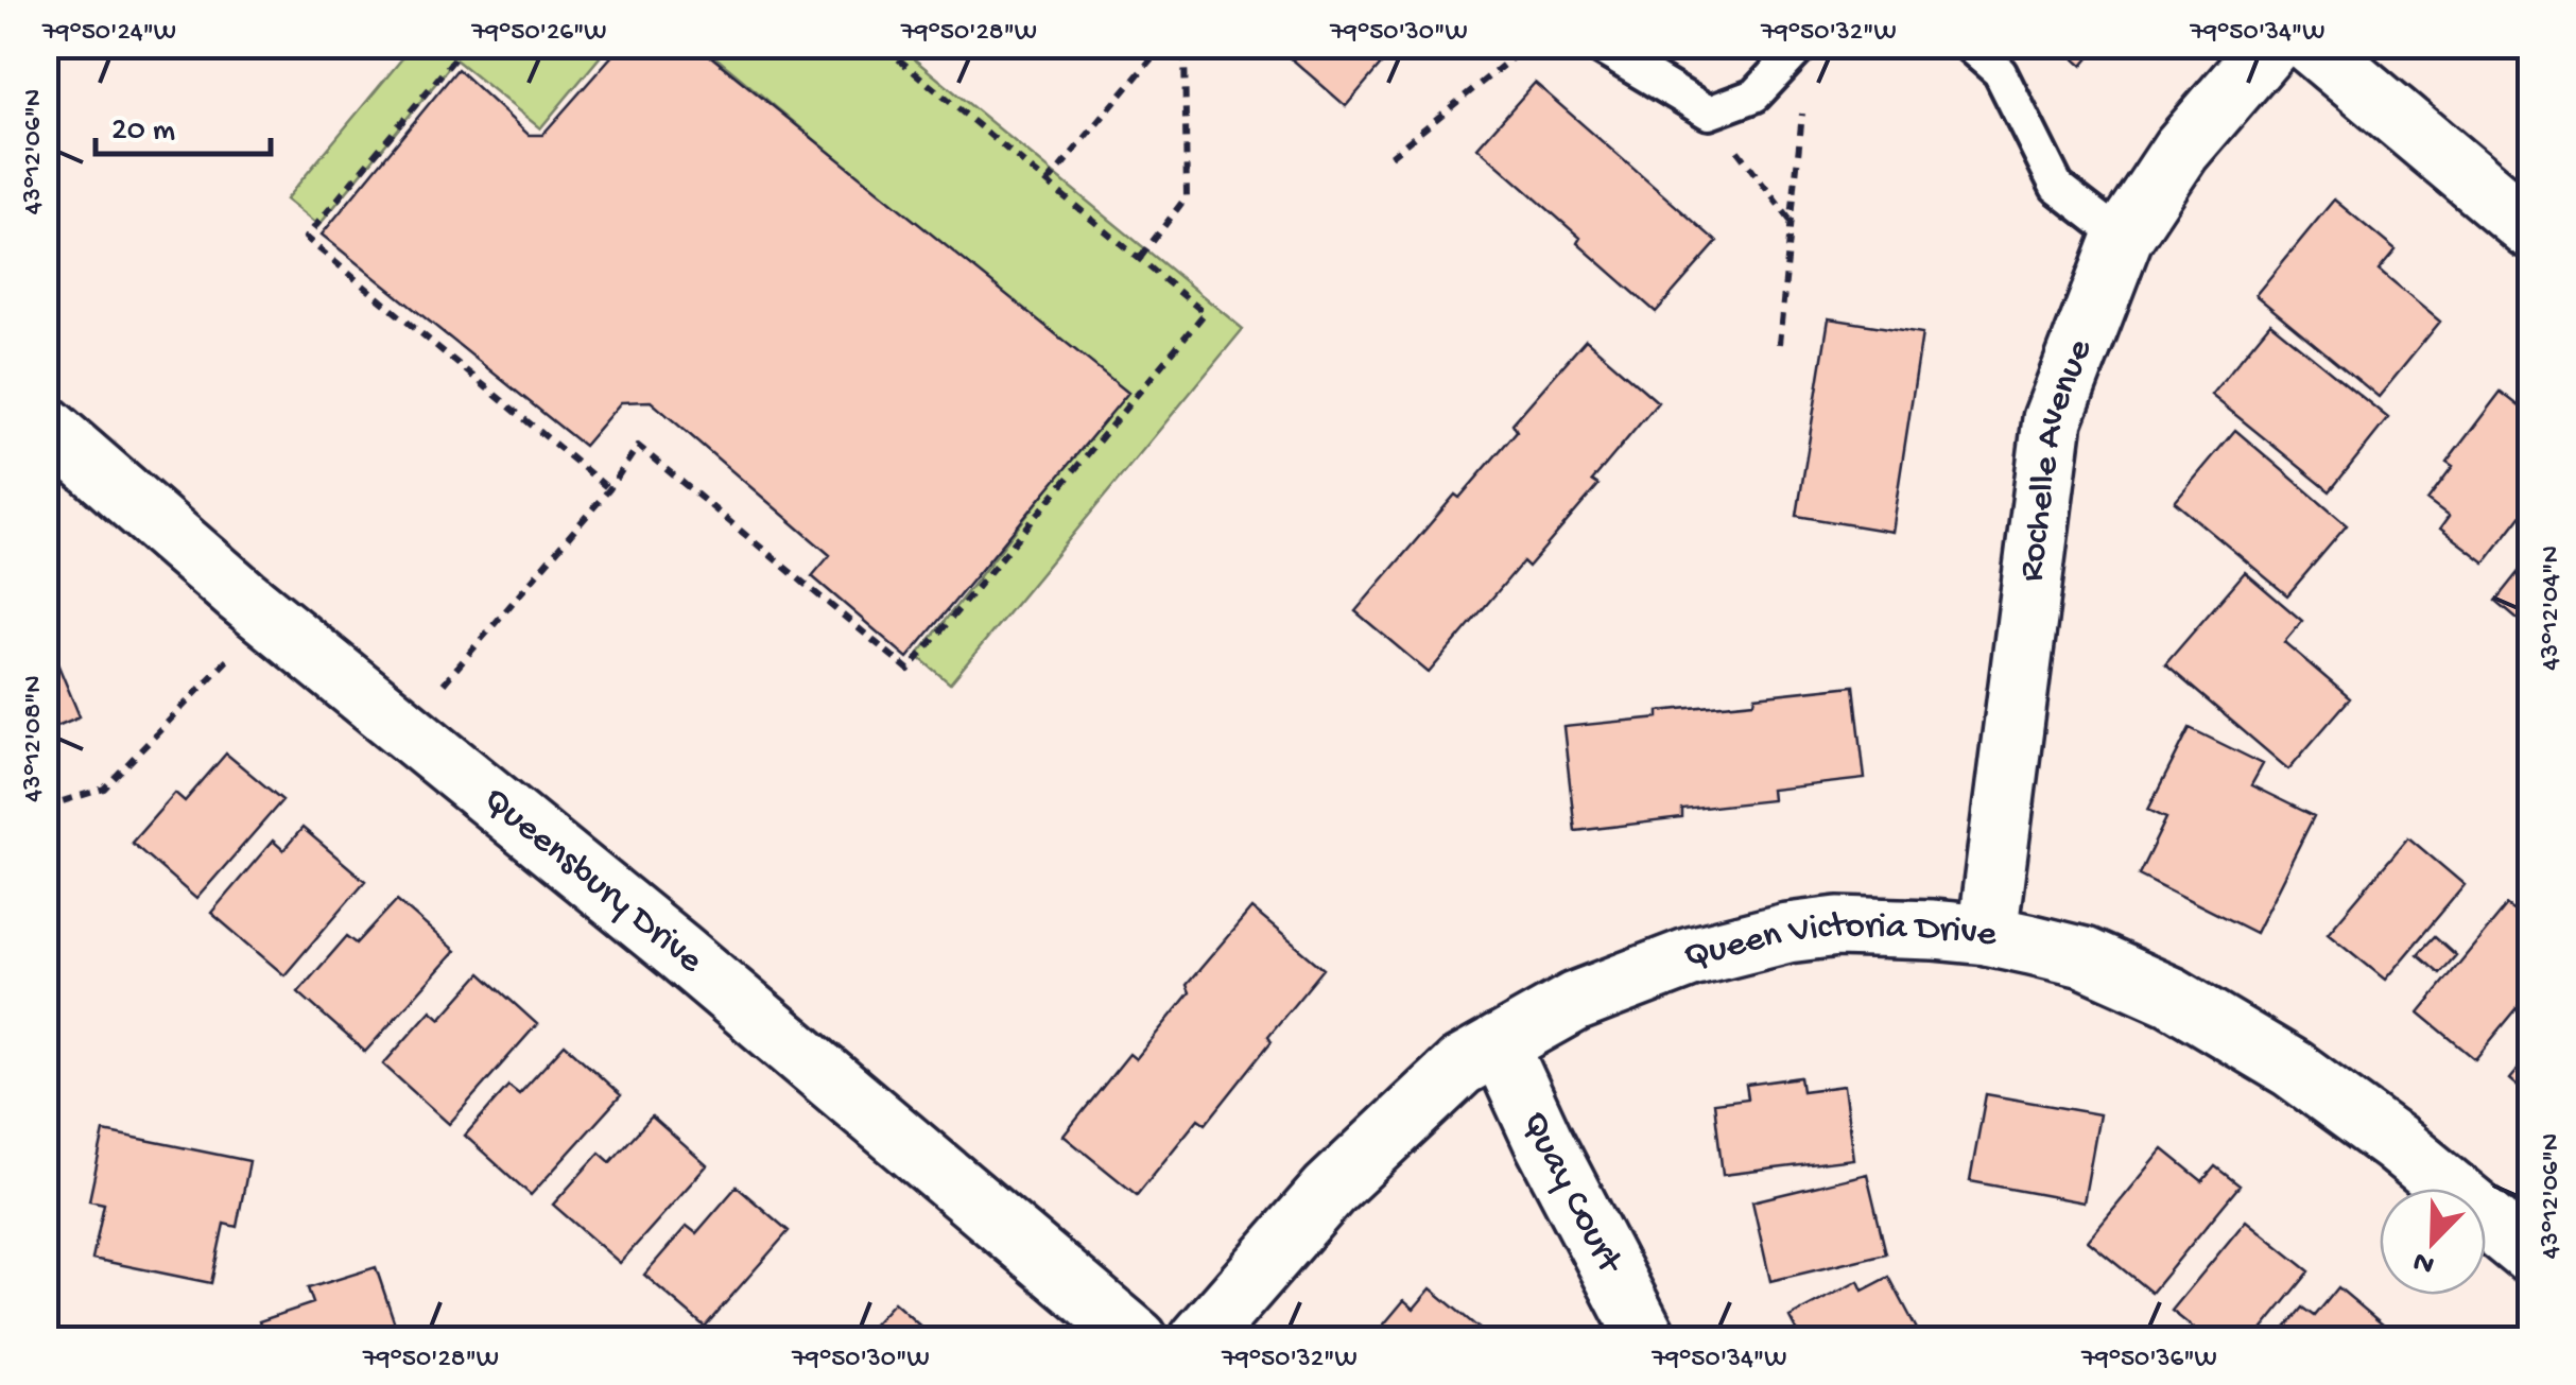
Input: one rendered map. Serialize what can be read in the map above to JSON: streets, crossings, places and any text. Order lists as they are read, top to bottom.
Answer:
{
  "streets": {
    "street": [
      "Rochelle Avenue",
      "Queensbury Drive",
      "Queen Victoria Drive",
      "Quay Court"
    ]
  },
  "crossings": [
    ["Rochelle Avenue", "Queen Victoria Drive"],
    ["Queen Victoria Drive", "Quay Court"]
  ],
  "scale_bar": "20 m",
  "north": "bottom left",
  "coordinates": [
    "79°50'24\"W",
    "79°50'26\"W",
    "79°50'28\"W",
    "79°50'30\"W",
    "79°50'32\"W",
    "79°50'34\"W",
    "43°12'06\"N",
    "43°12'04\"N",
    "43°12'08\"N",
    "79°50'36\"W"
  ]
}
